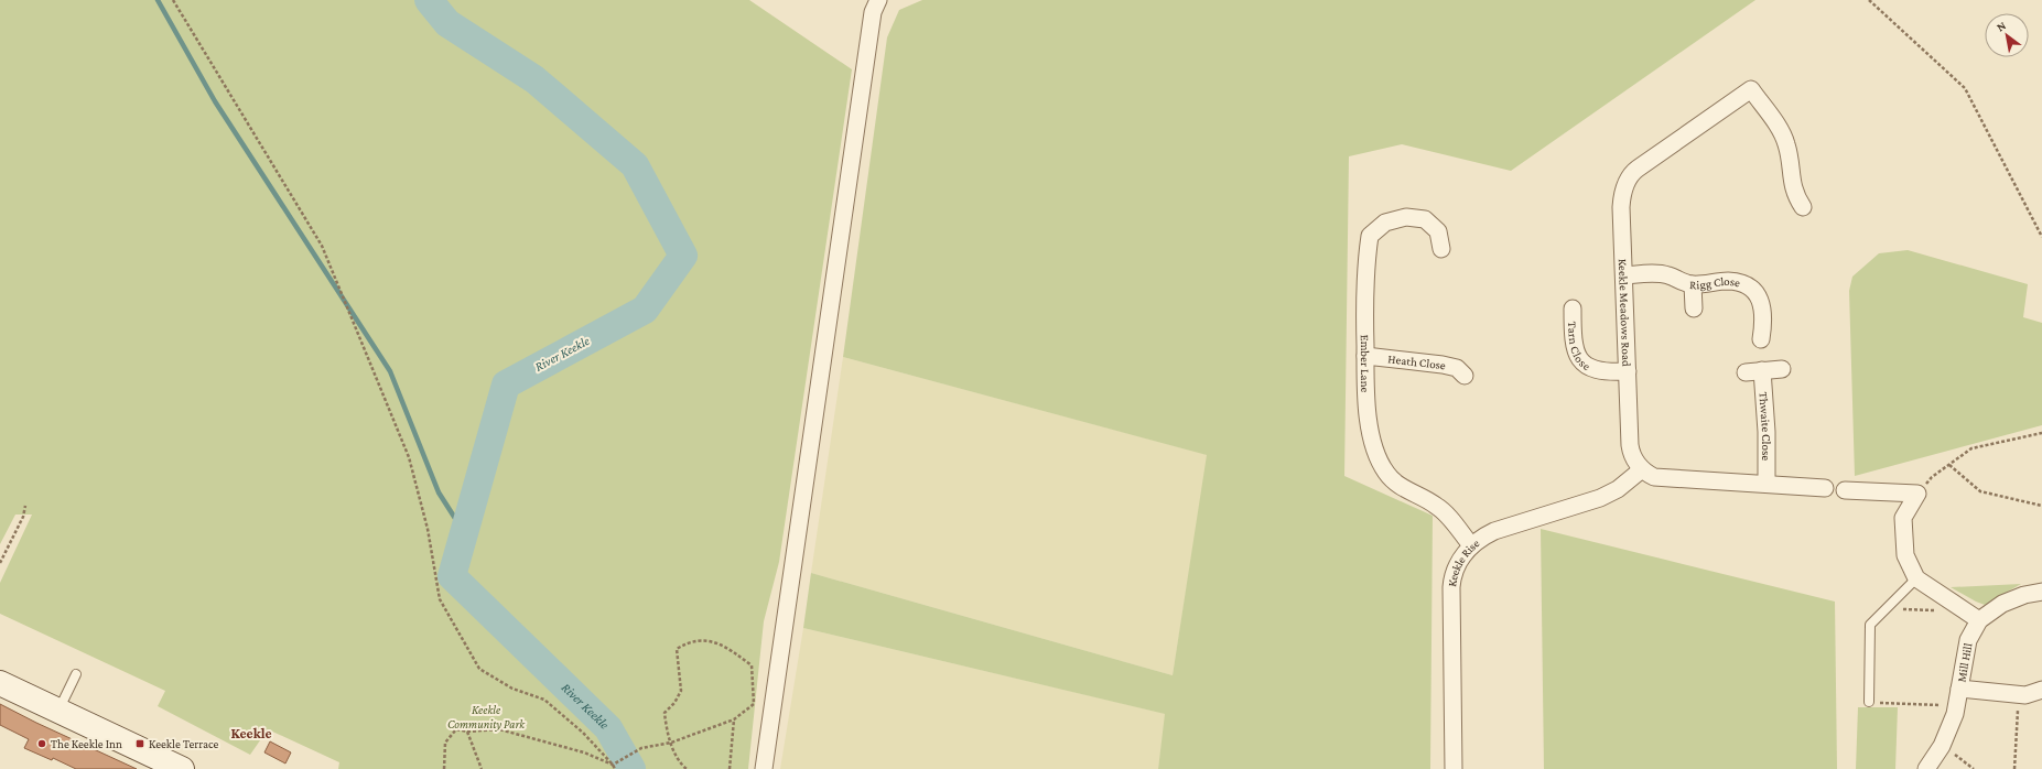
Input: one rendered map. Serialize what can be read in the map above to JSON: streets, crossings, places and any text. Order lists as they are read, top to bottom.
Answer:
{
  "streets": {
    "street": [
      "Rigg Close",
      "Keekle Meadows Road",
      "Tarn Close",
      "Heath Close",
      "Ember Lane",
      "Thwaite Close",
      "Keekle Rise",
      "Mill Hill"
    ]
  },
  "crossings": [
    ["Rigg Close", "Keekle Meadows Road"],
    ["Keekle Meadows Road", "Tarn Close"],
    ["Keekle Meadows Road", "Keekle Rise"],
    ["Heath Close", "Ember Lane"],
    ["Ember Lane", "Keekle Rise"]
  ],
  "districts": ["Keekle"],
  "water": ["River Keekle"],
  "parks": ["Keekle Community Park"],
  "places": {
    "other": ["The Keekle Inn"],
    "transit": ["Keekle Terrace"]
  },
  "north": "top left"
}
